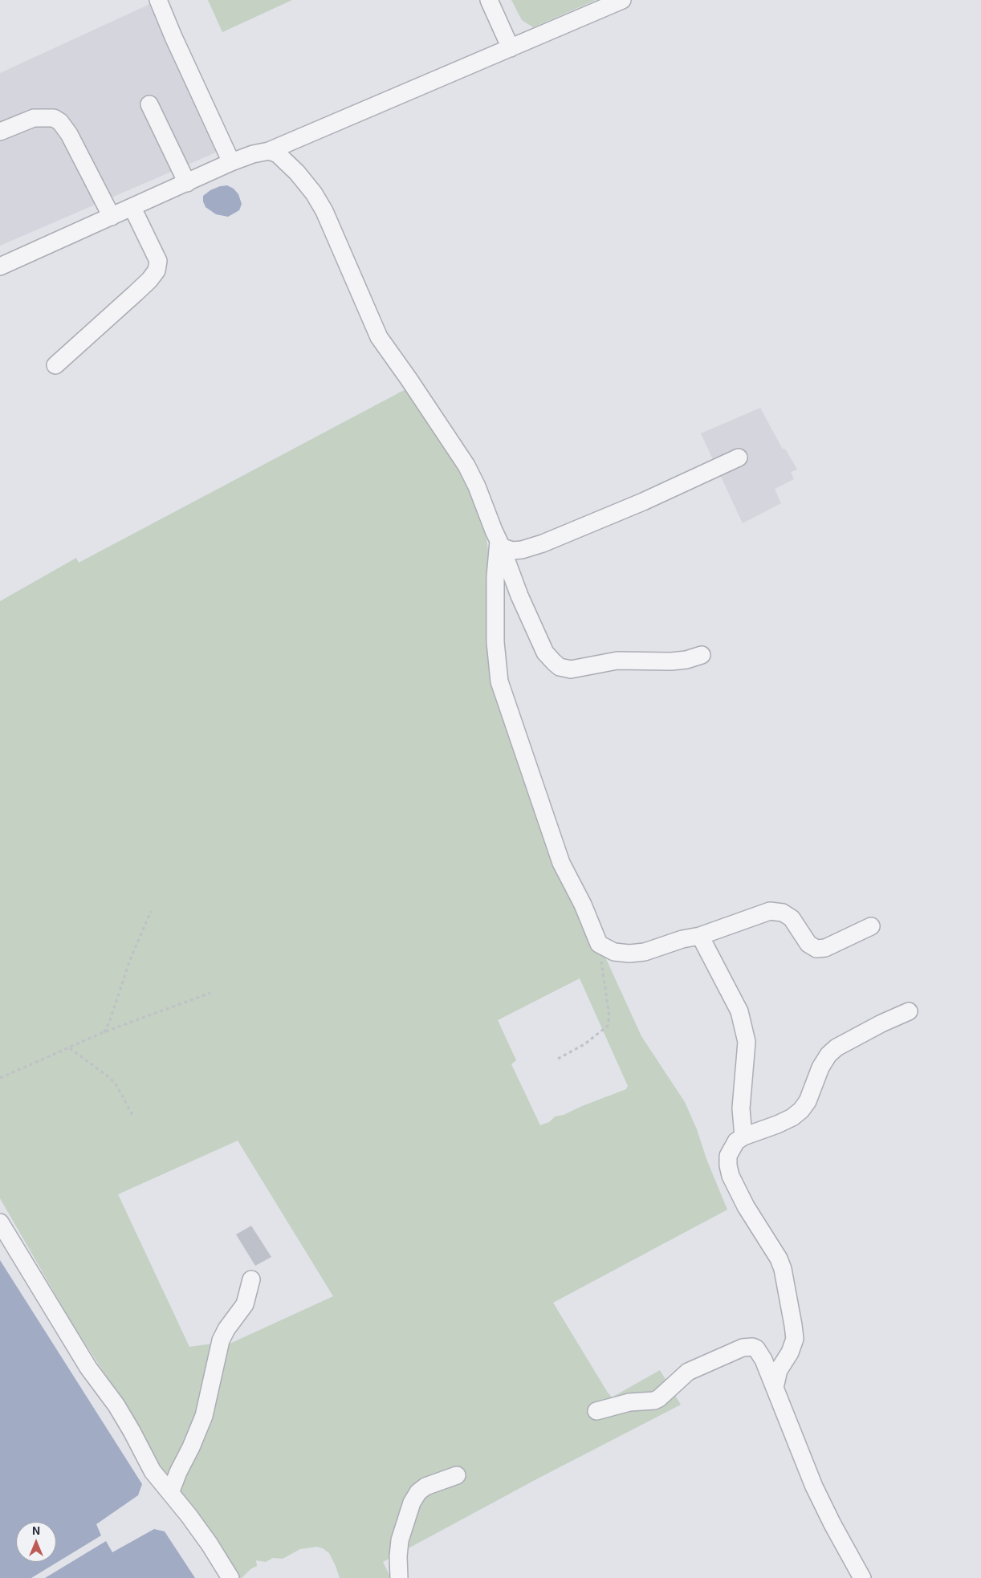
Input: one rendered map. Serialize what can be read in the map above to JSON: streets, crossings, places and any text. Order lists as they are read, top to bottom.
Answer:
{
  "north": "top"
}
